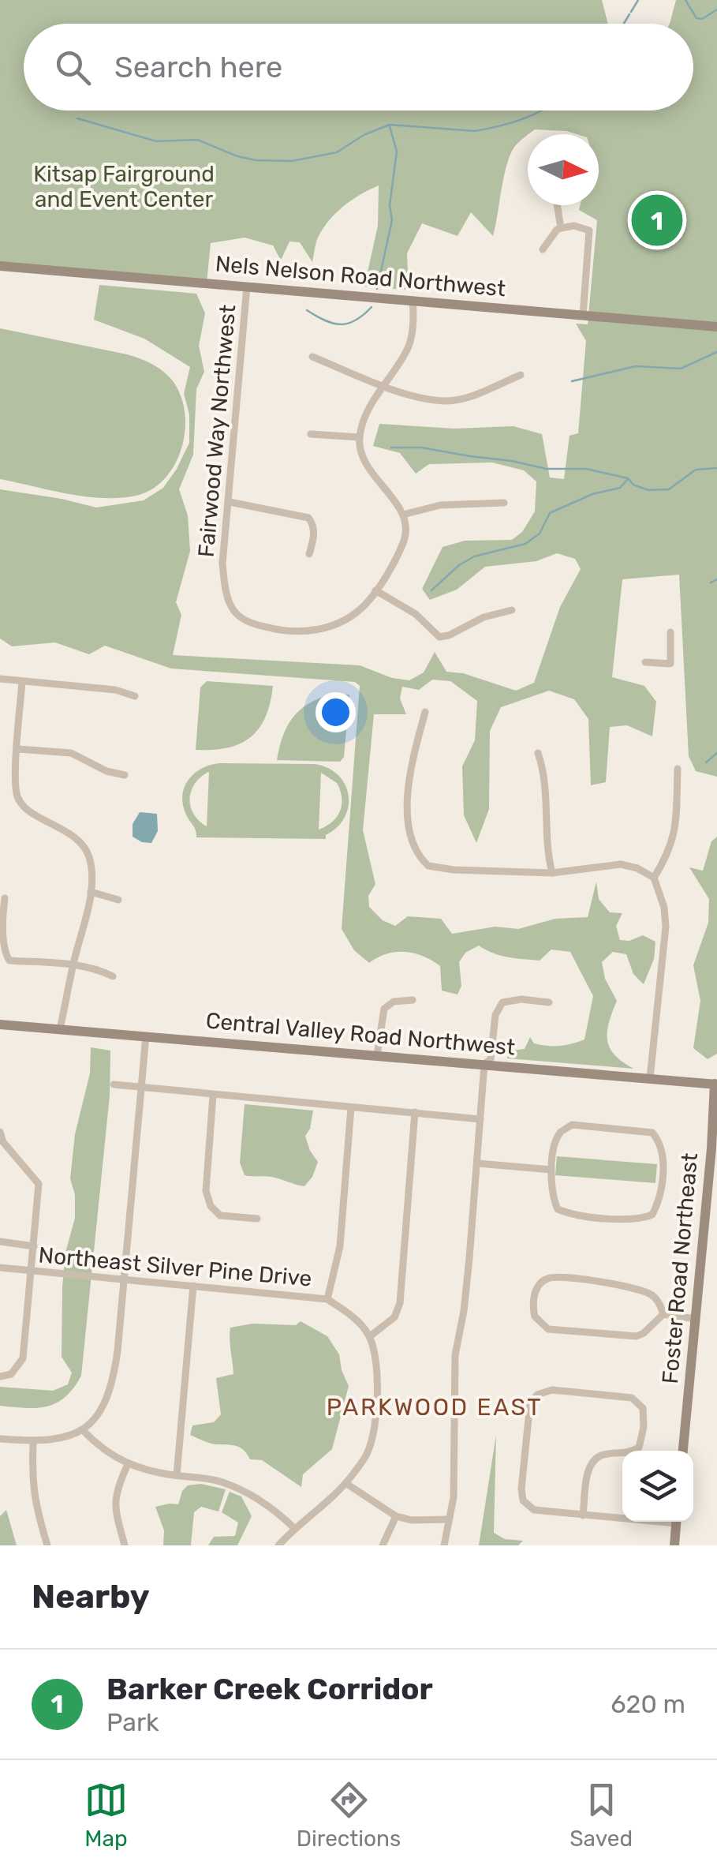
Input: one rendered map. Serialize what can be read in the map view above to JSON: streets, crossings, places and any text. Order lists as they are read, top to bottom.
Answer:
{
  "streets": {
    "street": [
      "Nels Nelson Road Northwest",
      "Fairwood Way Northwest",
      "Central Valley Road Northwest",
      "Northeast Silver Pine Drive",
      "Foster Road Northeast"
    ]
  },
  "crossings": [
    ["Nels Nelson Road Northwest", "Fairwood Way Northwest"],
    ["Central Valley Road Northwest", "Foster Road Northeast"]
  ],
  "districts": ["PARKWOOD EAST"],
  "parks": ["Kitsap Fairground and Event Center"],
  "north": "right",
  "page": {
    "search": "Search here",
    "pins": "1",
    "heading": "Nearby",
    "list": [
      {
        "mark": "1",
        "name": "Barker Creek Corridor",
        "note": "Park",
        "value": "620 m"
      }
    ],
    "nav": ["Map", "Directions", "Saved"]
  }
}
